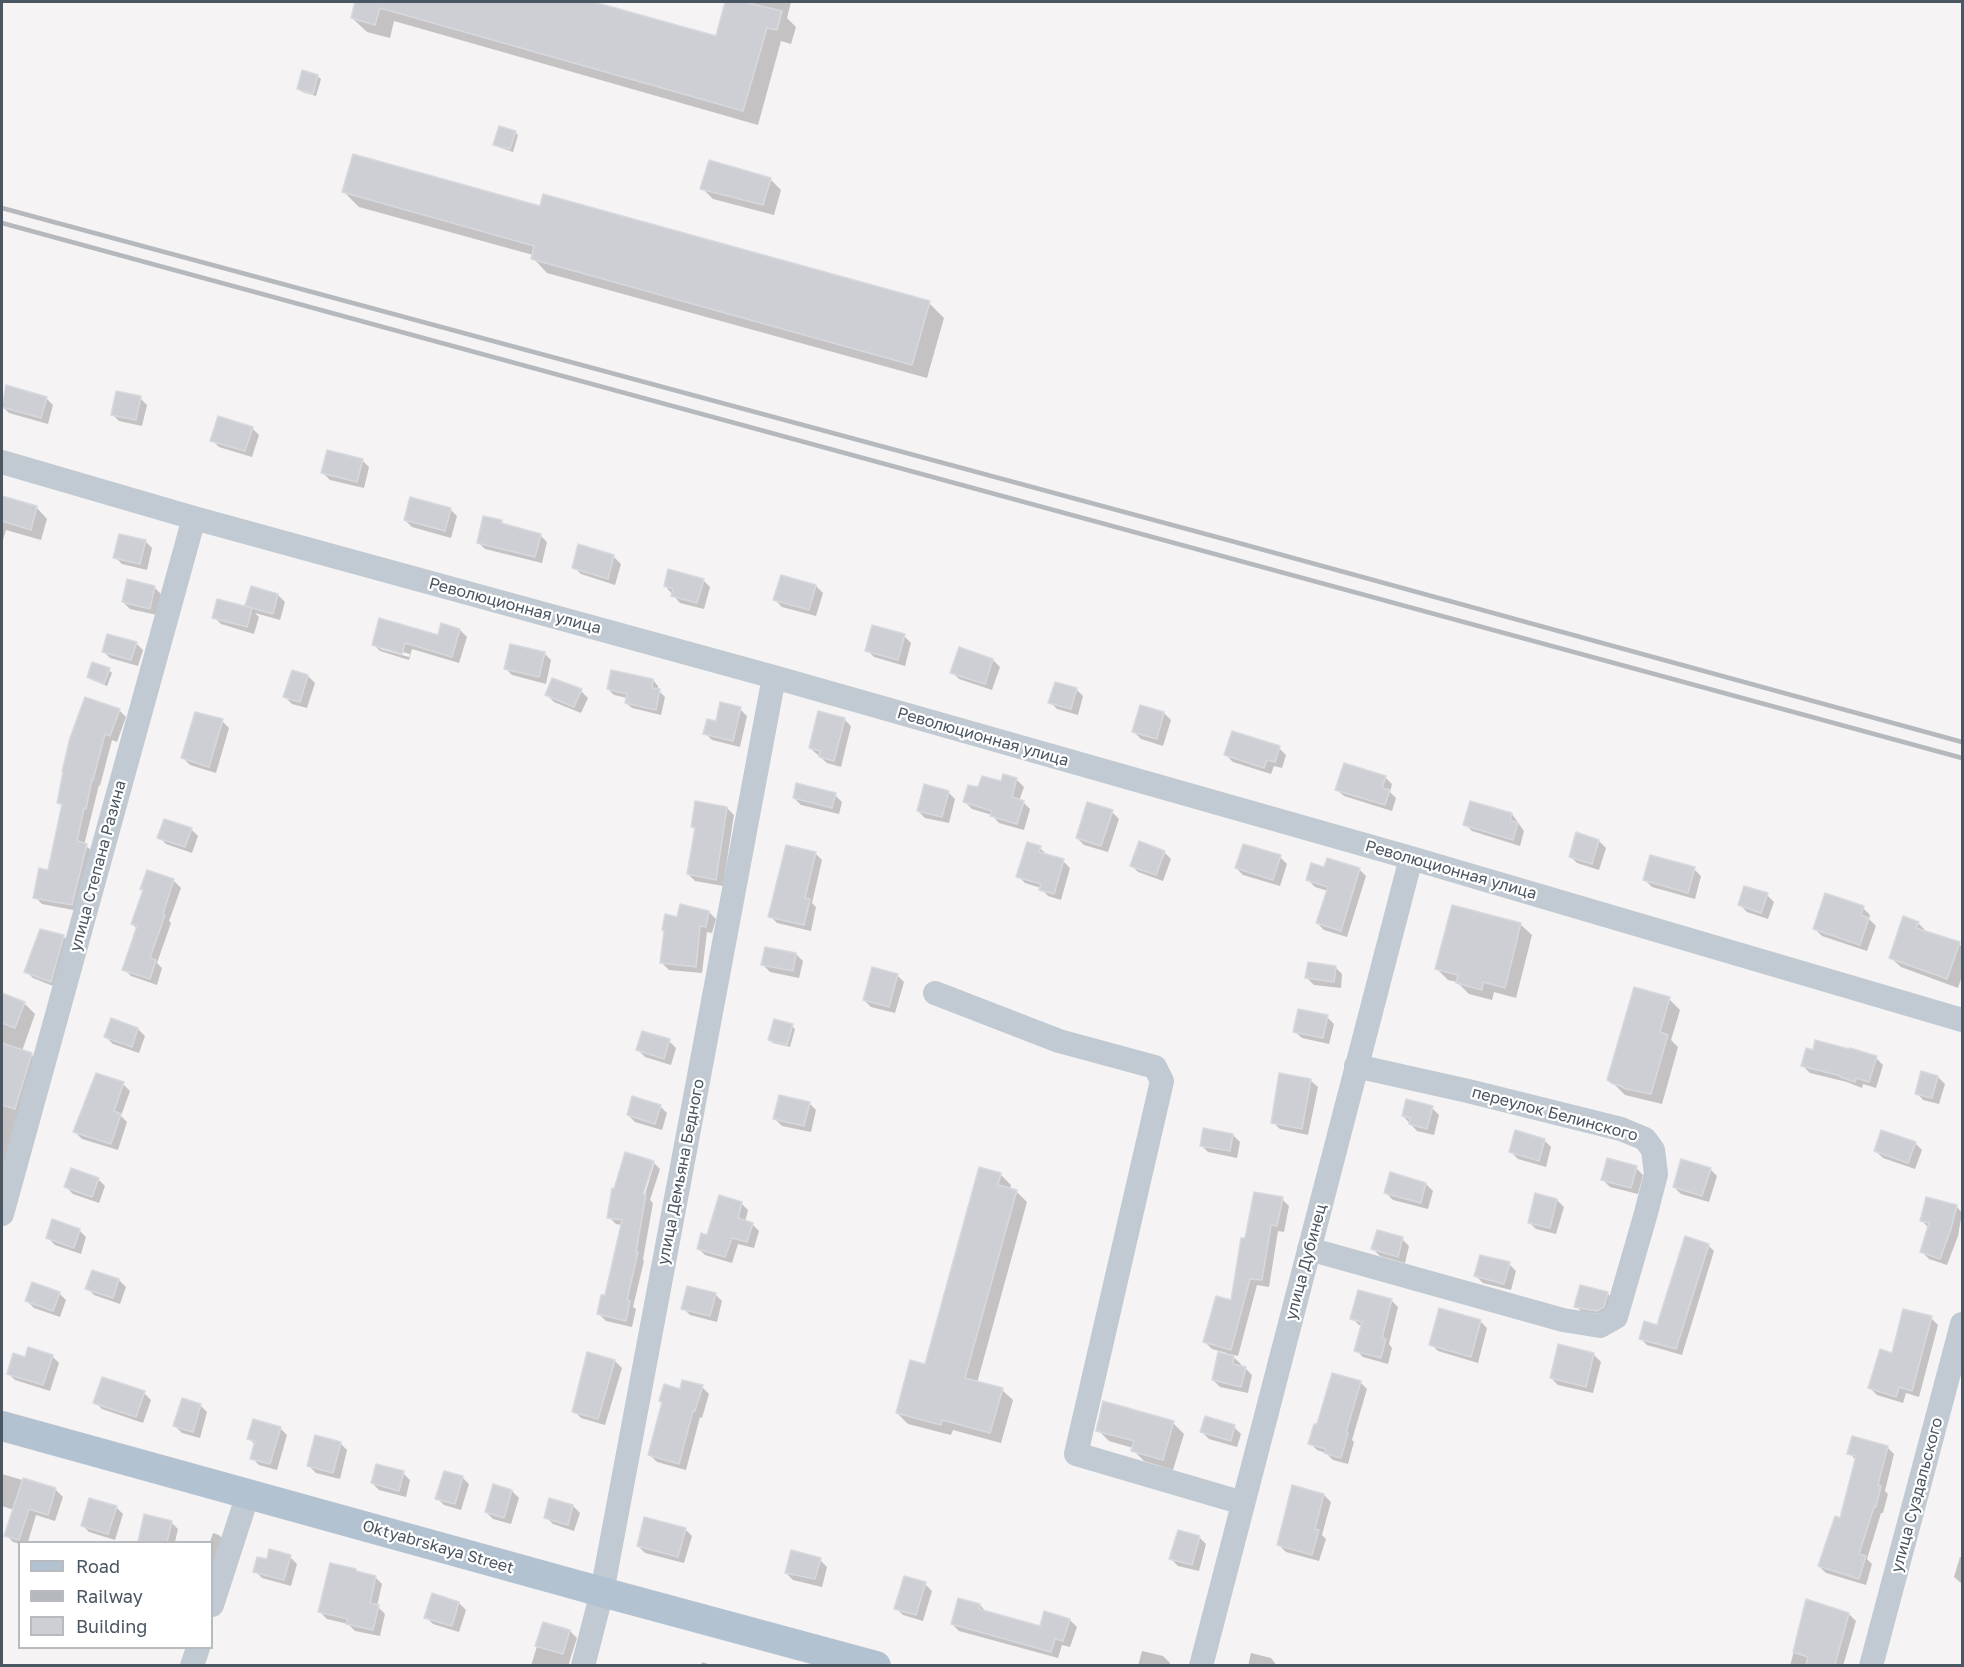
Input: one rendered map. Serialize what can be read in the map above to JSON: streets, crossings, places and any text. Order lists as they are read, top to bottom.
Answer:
{
  "streets": {
    "main road": ["Oktyabrskaya Street"],
    "street": [
      "Революционная улица",
      "улица Степана Разина",
      "переулок Белинского",
      "улица Демьяна Бедного",
      "улица Дубинец",
      "улица Суздальского"
    ]
  },
  "crossings": [
    ["Революционная улица", "улица Степана Разина"],
    ["Революционная улица", "улица Демьяна Бедного"],
    ["Революционная улица", "улица Дубинец"],
    ["переулок Белинского", "улица Дубинец"],
    ["улица Демьяна Бедного", "Oktyabrskaya Street"]
  ],
  "legend": ["Road", "Railway", "Building"]
}
